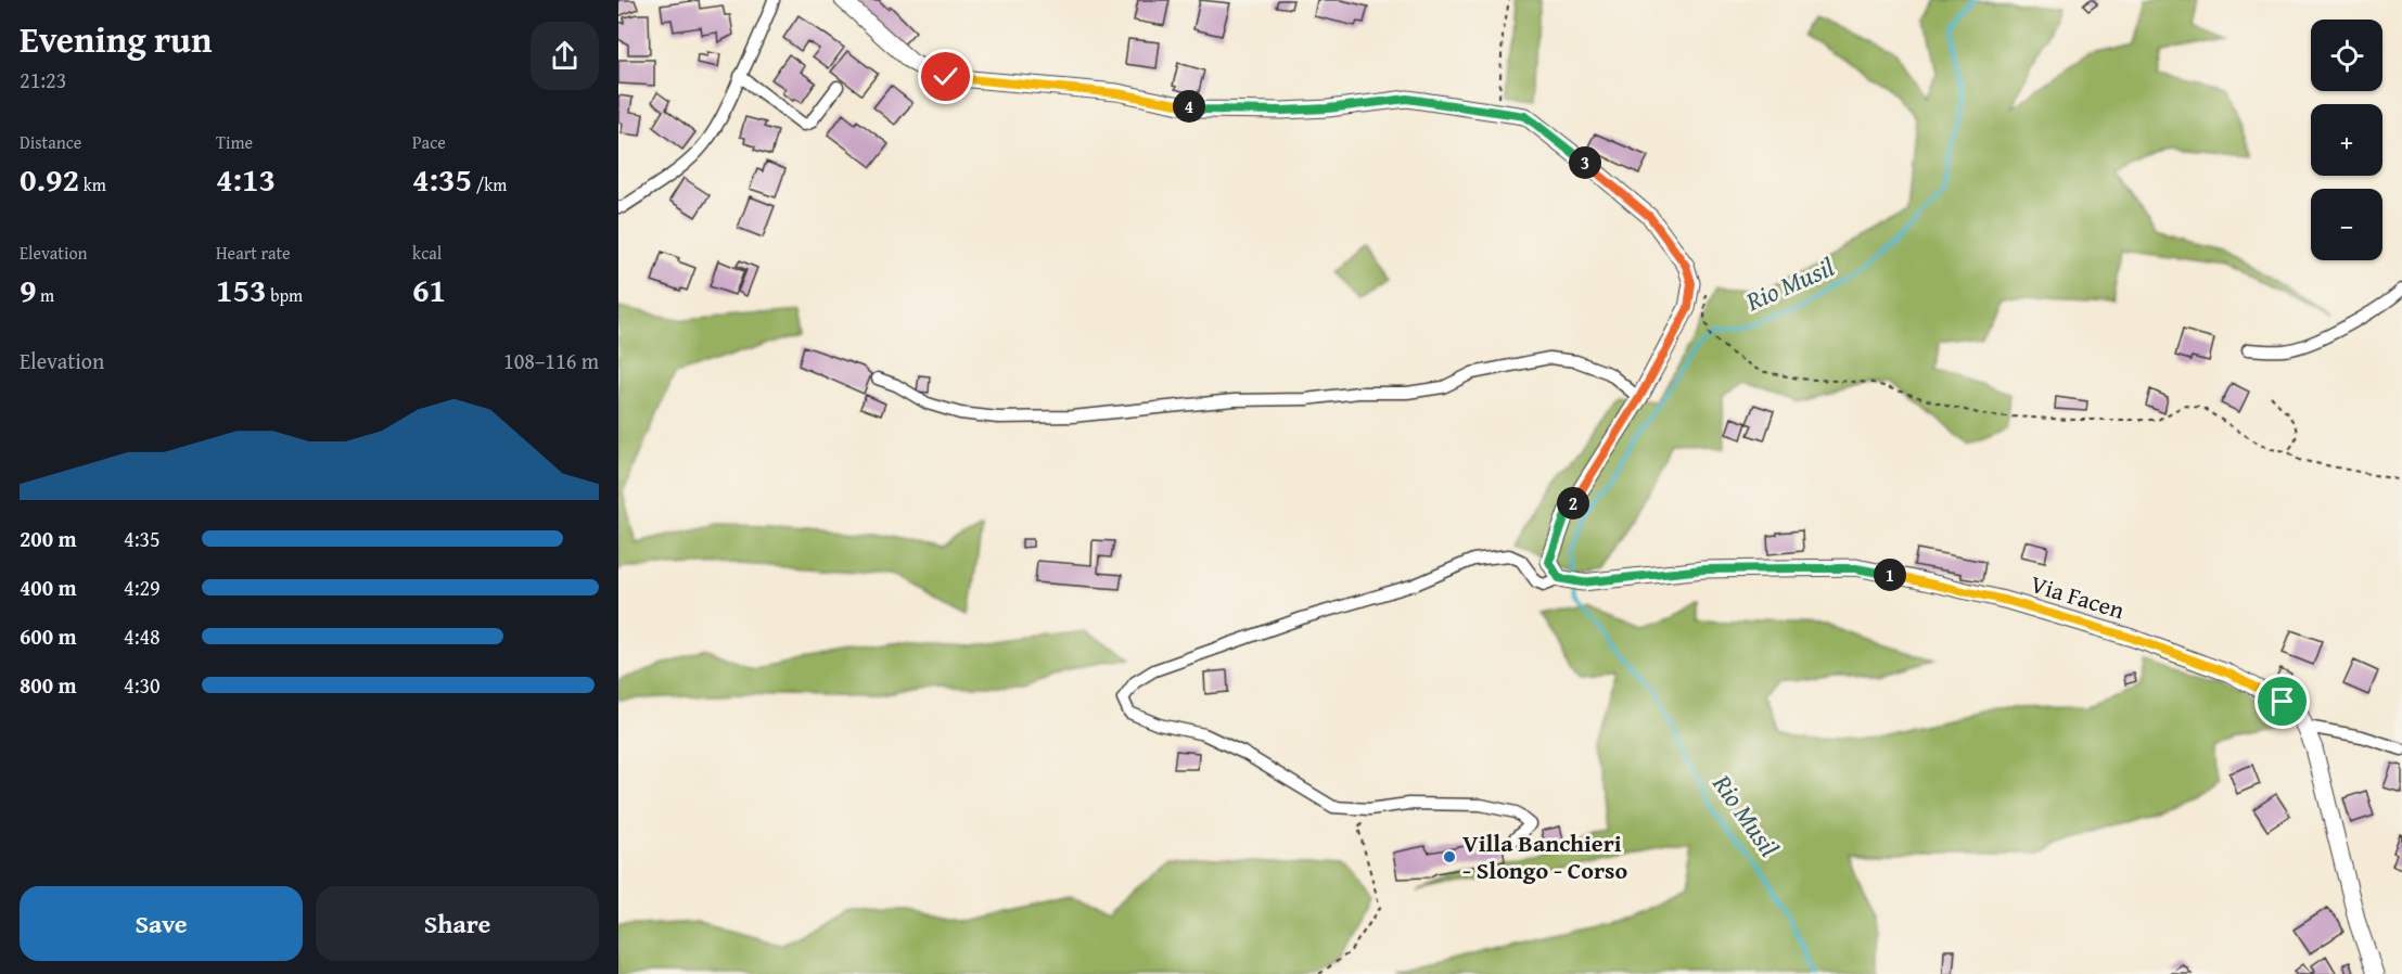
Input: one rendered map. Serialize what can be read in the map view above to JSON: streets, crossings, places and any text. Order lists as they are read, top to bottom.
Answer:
{
  "streets": {
    "street": ["Via Facen"]
  },
  "water": ["Rio Musil"],
  "places": ["Villa Banchieri - Slongo - Corso"],
  "page": {
    "heading": ["Evening run", "21:23"],
    "map_buttons": ["+", "−"],
    "pins": [
      "4",
      "3",
      "2",
      "1"
    ],
    "stats": [
      ["Distance", "0.92 km"],
      ["Time", "4:13"],
      ["Pace", "4:35 /km"],
      ["Elevation", "9 m"],
      ["Heart rate", "153 bpm"],
      ["kcal", "61"]
    ],
    "chart": ["Elevation", "108–116 m"],
    "list": [
      {
        "name": "200 m",
        "note": "4:35"
      },
      {
        "name": "400 m",
        "note": "4:29"
      },
      {
        "name": "600 m",
        "note": "4:48"
      },
      {
        "name": "800 m",
        "note": "4:30"
      }
    ],
    "buttons": ["Save", "Share"]
  }
}
